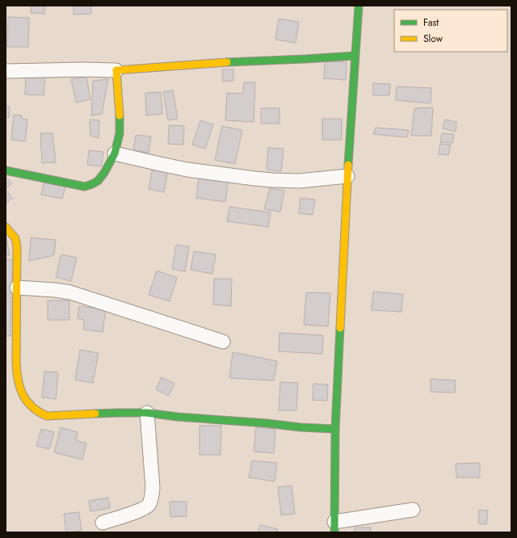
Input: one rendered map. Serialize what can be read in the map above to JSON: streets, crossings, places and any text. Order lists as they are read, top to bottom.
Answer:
{
  "legend": ["Fast", "Slow"]
}
